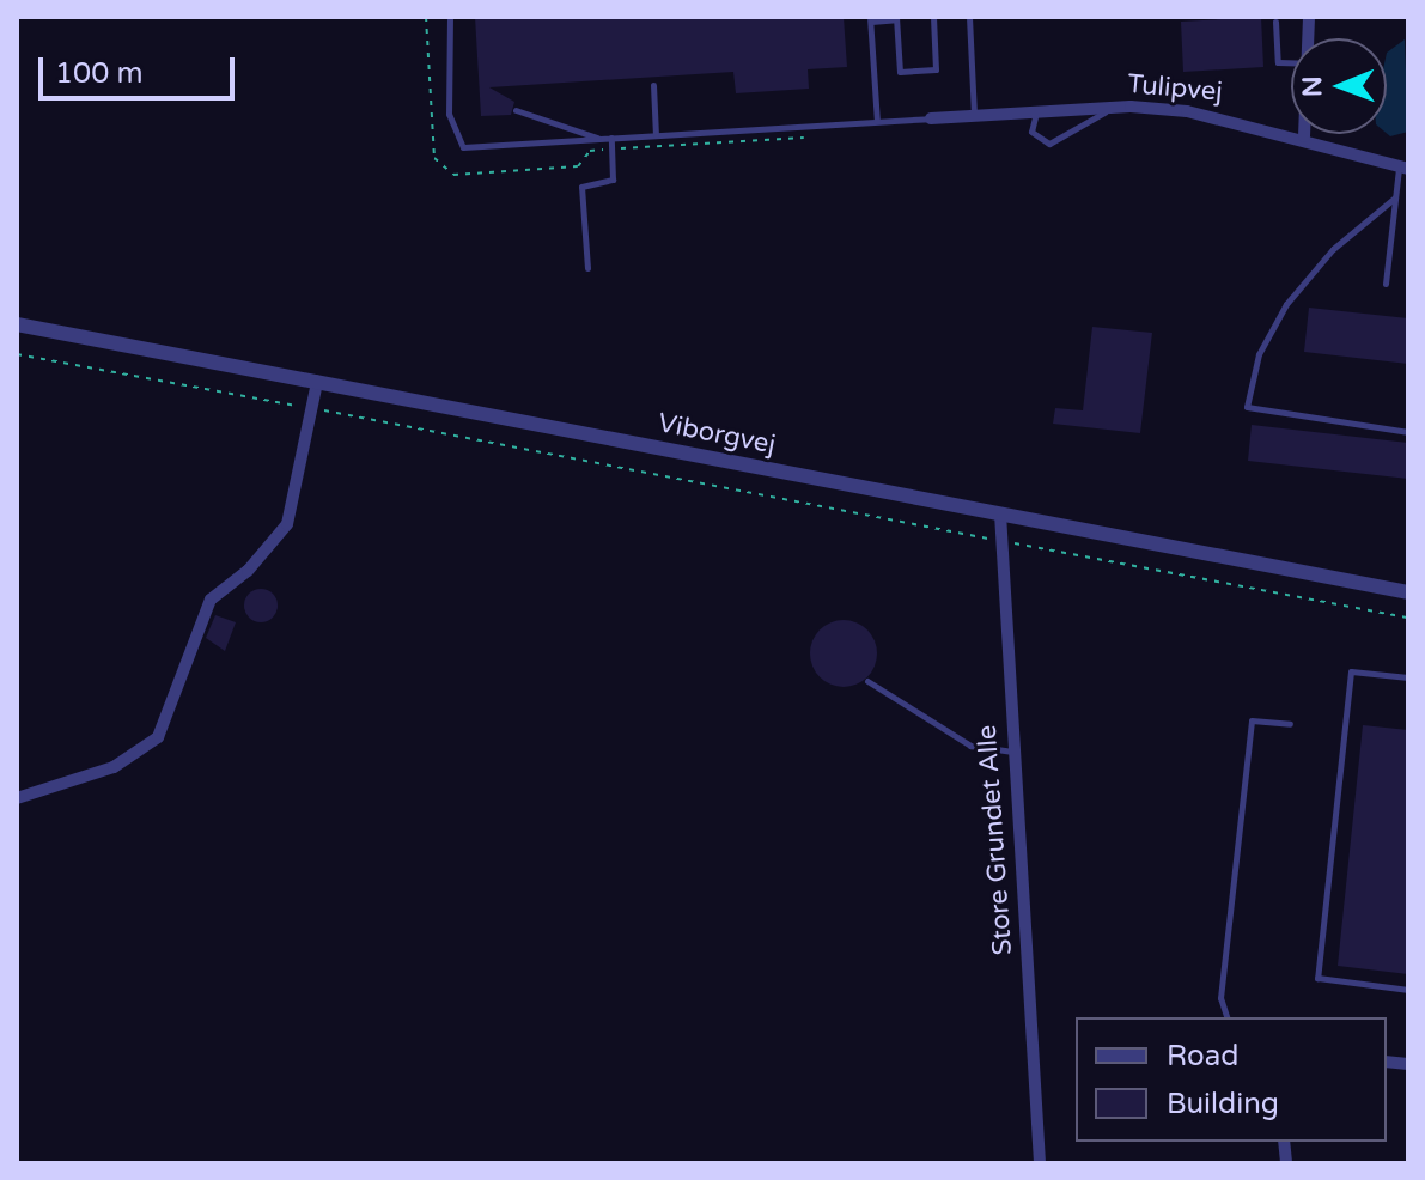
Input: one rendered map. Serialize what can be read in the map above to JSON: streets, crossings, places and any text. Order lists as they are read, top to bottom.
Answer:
{
  "streets": {
    "street": ["Tulipvej", "Viborgvej", "Store Grundet Alle"]
  },
  "crossings": [
    ["Viborgvej", "Store Grundet Alle"]
  ],
  "legend": ["Road", "Building"],
  "scale_bar": "100 m",
  "north": "left"
}
